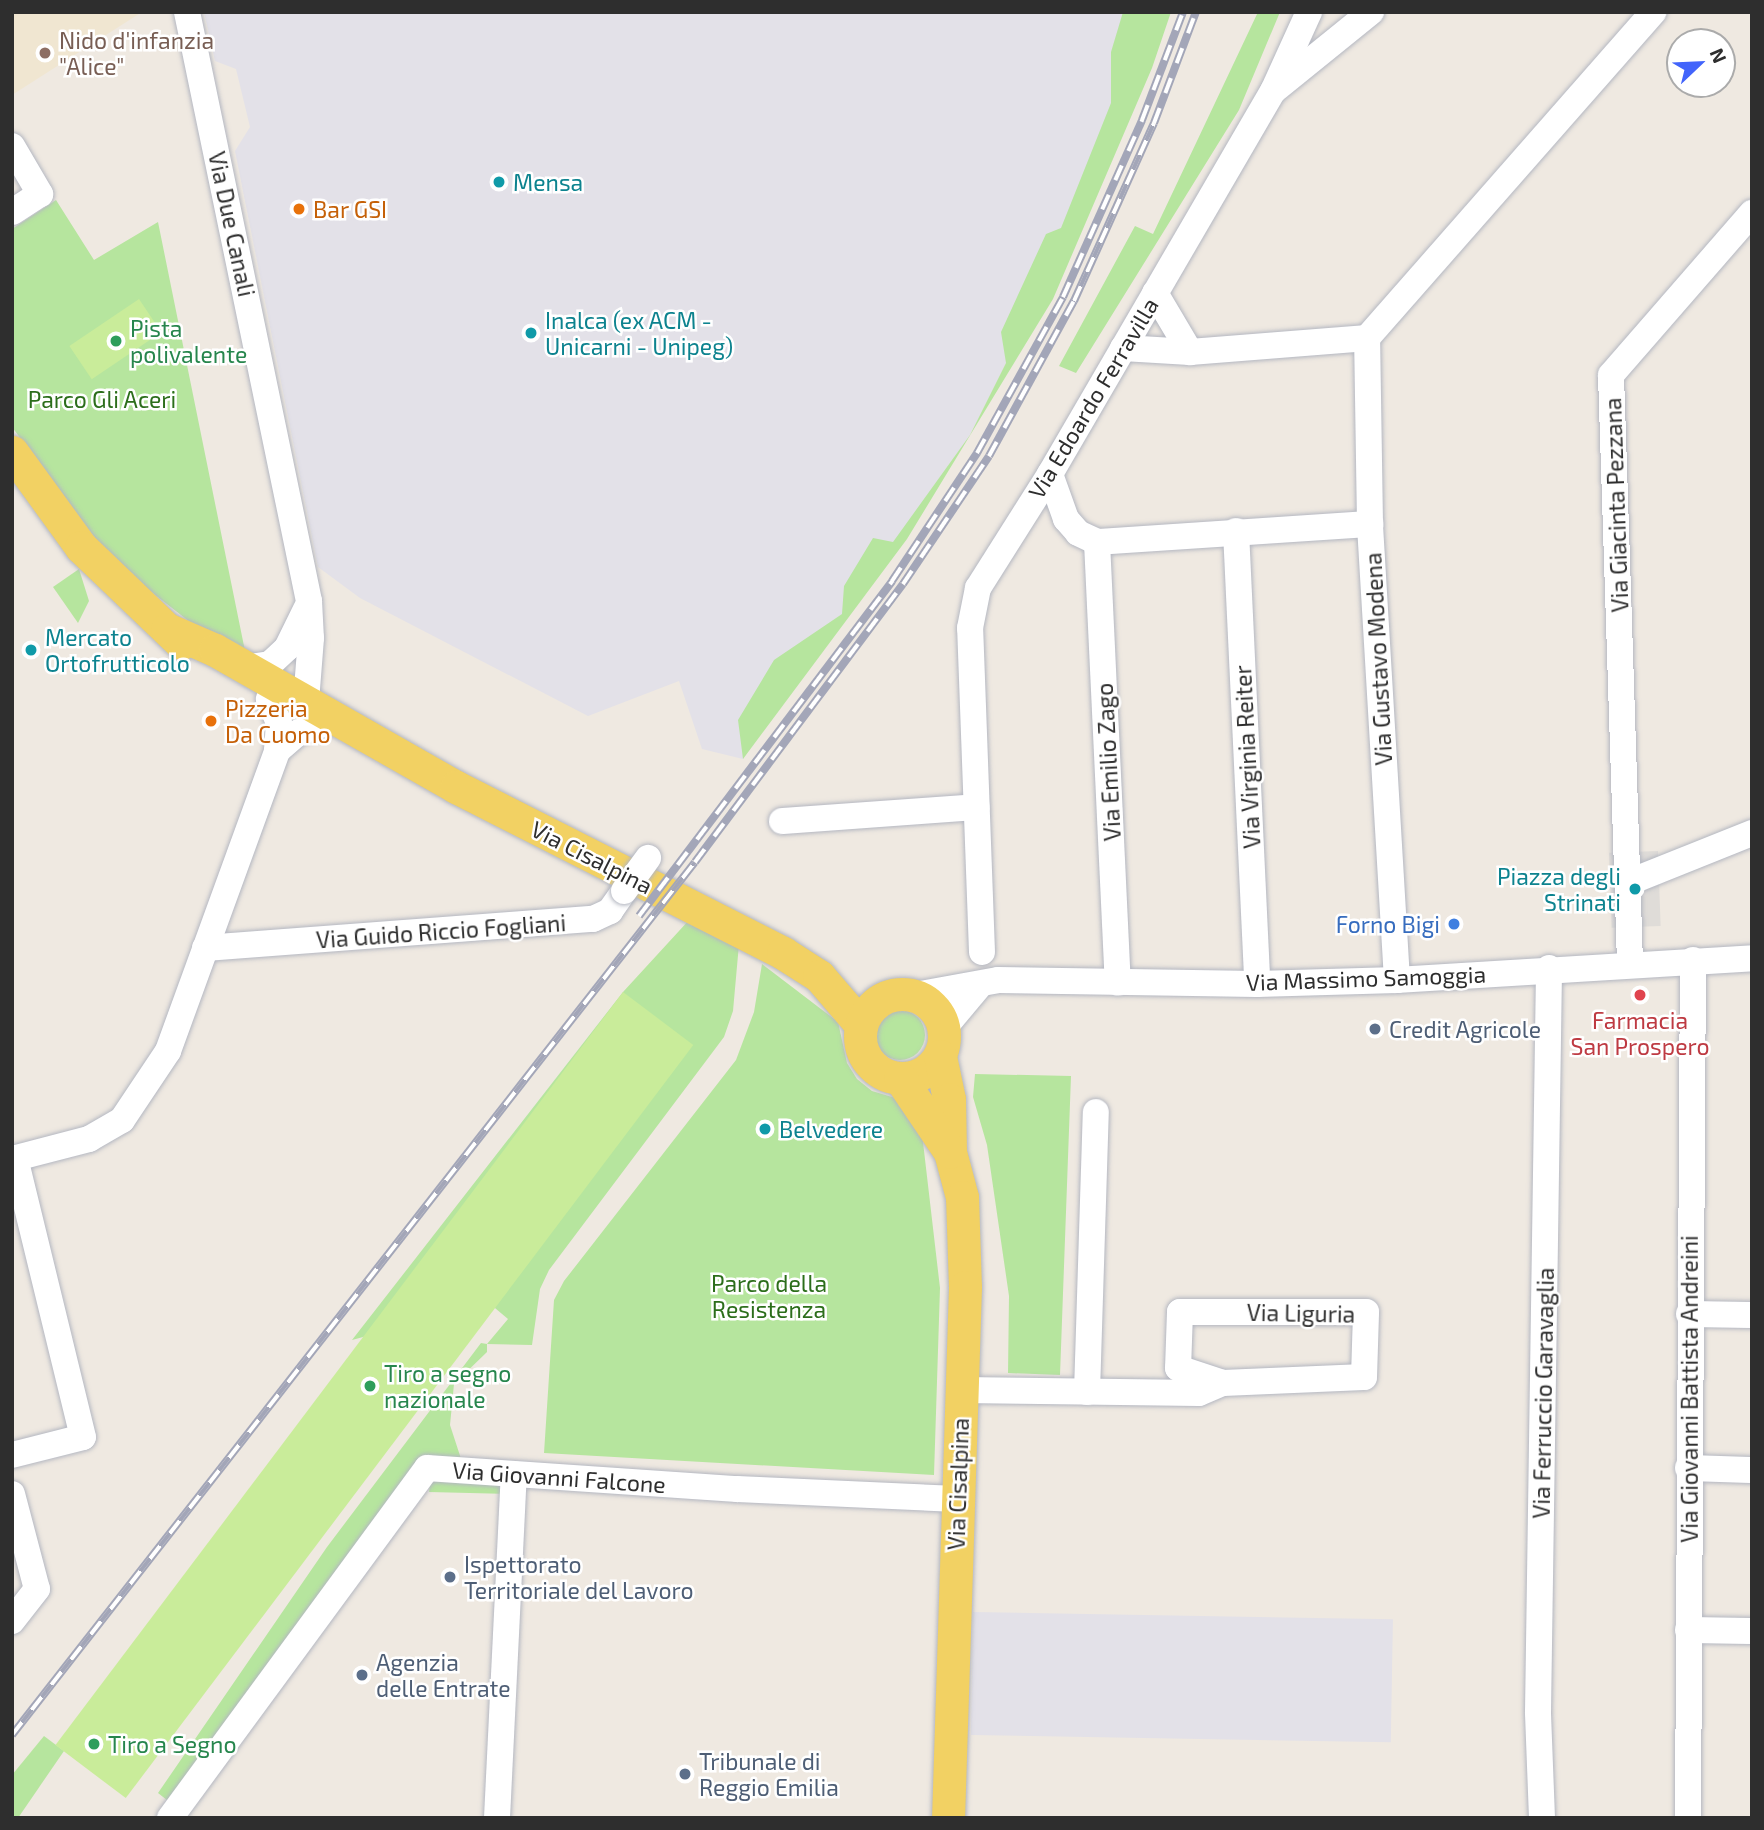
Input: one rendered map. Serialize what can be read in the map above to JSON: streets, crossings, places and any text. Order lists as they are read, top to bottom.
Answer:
{
  "streets": {
    "main road": ["Via Cisalpina"],
    "street": [
      "Via Due Canali",
      "Via Edoardo Ferravilla",
      "Via Giacinta Pezzana",
      "Via Gustavo Modena",
      "Via Virginia Reiter",
      "Via Emilio Zago",
      "Via Guido Riccio Fogliani",
      "Via Massimo Samoggia",
      "Via Liguria",
      "Via Giovanni Battista Andreini",
      "Via Ferruccio Garavaglia",
      "Via Giovanni Falcone"
    ]
  },
  "crossings": [
    ["Via Due Canali", "Via Cisalpina"],
    ["Via Gustavo Modena", "Via Massimo Samoggia"],
    ["Via Virginia Reiter", "Via Massimo Samoggia"],
    ["Via Emilio Zago", "Via Massimo Samoggia"],
    ["Via Cisalpina", "Via Massimo Samoggia"],
    ["Via Cisalpina", "Via Liguria"],
    ["Via Cisalpina", "Via Giovanni Falcone"],
    ["Via Massimo Samoggia", "Via Giovanni Battista Andreini"],
    ["Via Massimo Samoggia", "Via Ferruccio Garavaglia"]
  ],
  "parks": ["Parco Gli Aceri", "Parco della Resistenza"],
  "places": [
    "Nido d'infanzia \"Alice\"",
    "Mensa",
    "Bar GSI",
    "Inalca (ex ACM - Unicarni - Unipeg)",
    "Pista polivalente",
    "Mercato Ortofrutticolo",
    "Pizzeria Da Cuomo",
    "Piazza degli Strinati",
    "Forno Bigi",
    "Farmacia San Prospero",
    "Credit Agricole",
    "Belvedere",
    "Tiro a segno nazionale",
    "Ispettorato Territoriale del Lavoro",
    "Agenzia delle Entrate",
    "Tiro a Segno",
    "Tribunale di Reggio Emilia"
  ],
  "north": "top right"
}
